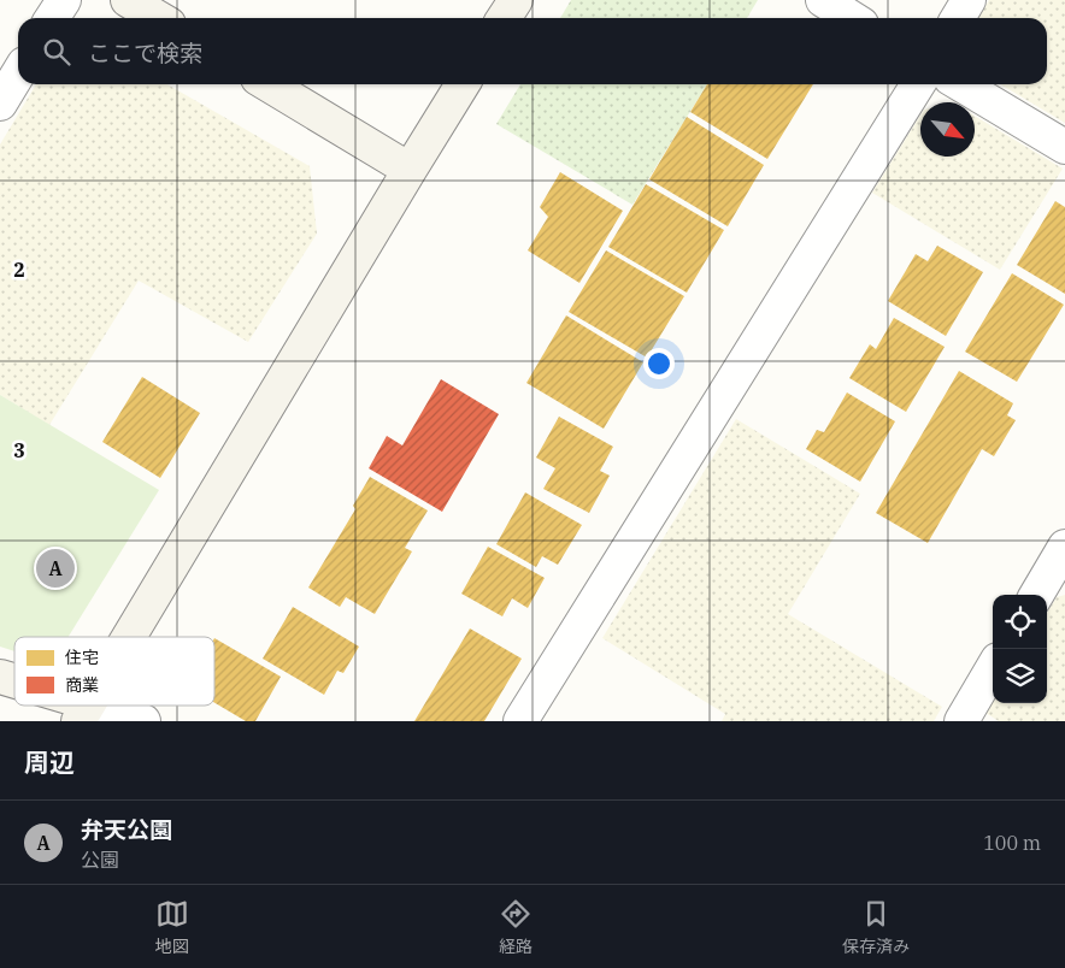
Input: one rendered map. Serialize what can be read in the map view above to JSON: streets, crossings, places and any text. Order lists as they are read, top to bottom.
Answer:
{
  "legend": ["住宅", "商業"],
  "north": "bottom right",
  "page": {
    "search": "ここで検索",
    "pins": "A",
    "heading": "周辺",
    "list": [
      {
        "mark": "A",
        "name": "弁天公園",
        "note": "公園",
        "value": "100 m"
      }
    ],
    "nav": ["地図", "経路", "保存済み"]
  },
  "grid": {
    "rows": ["2", "3"]
  }
}
